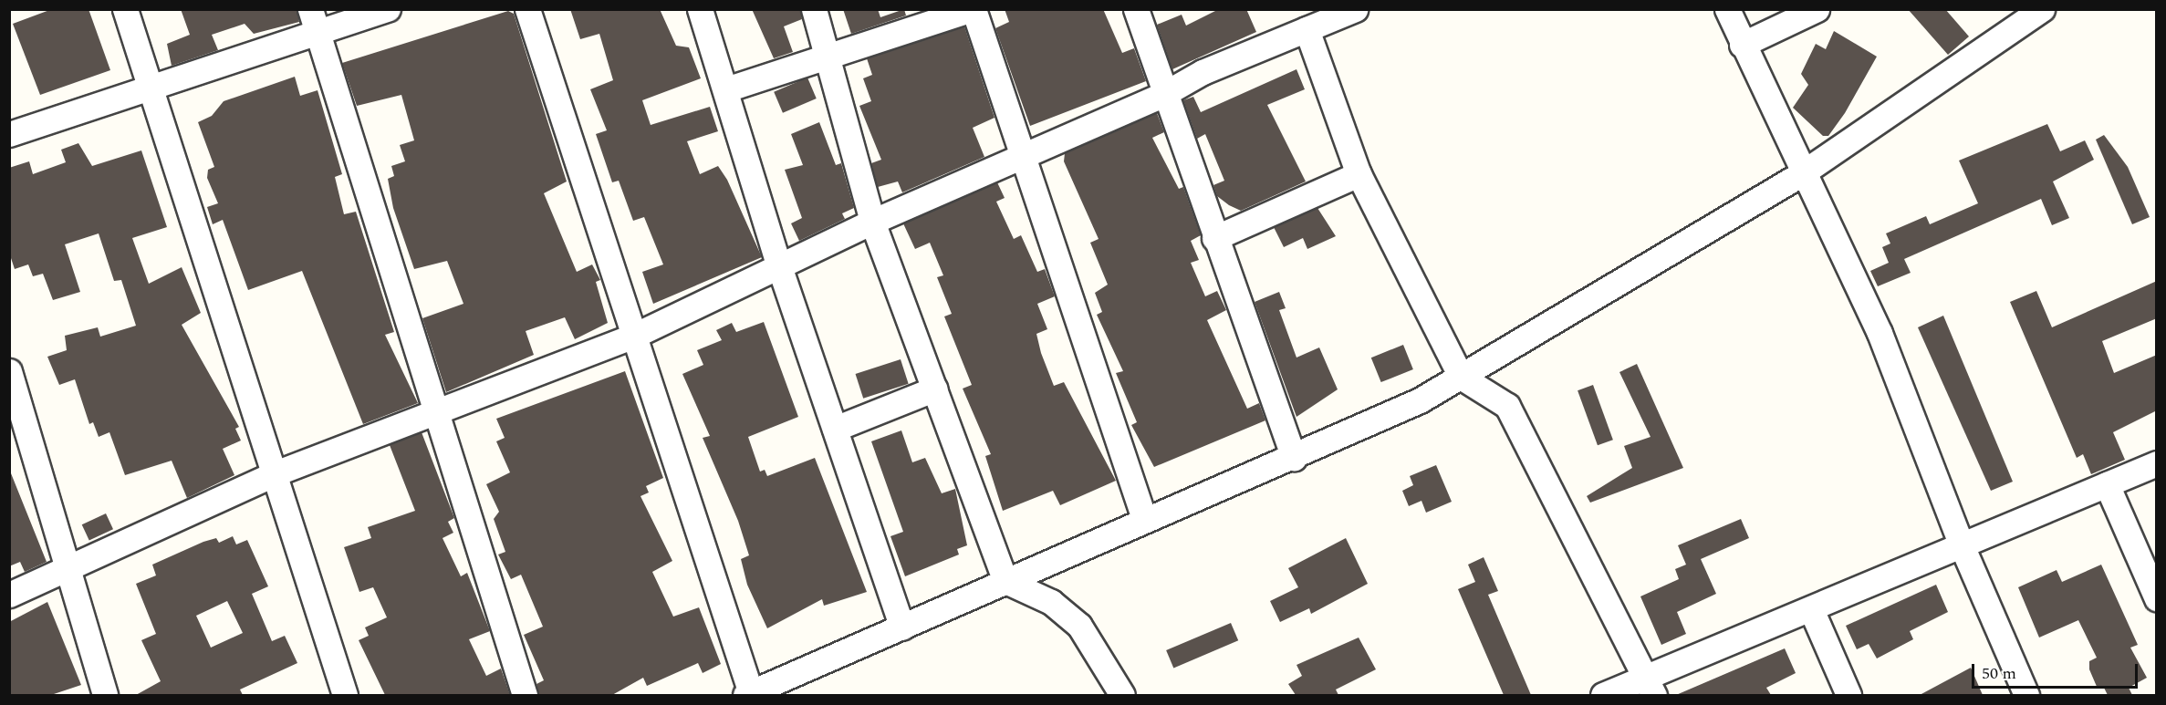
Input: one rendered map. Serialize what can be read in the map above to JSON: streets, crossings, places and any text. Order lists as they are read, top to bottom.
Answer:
{
  "scale_bar": "50 m"
}
